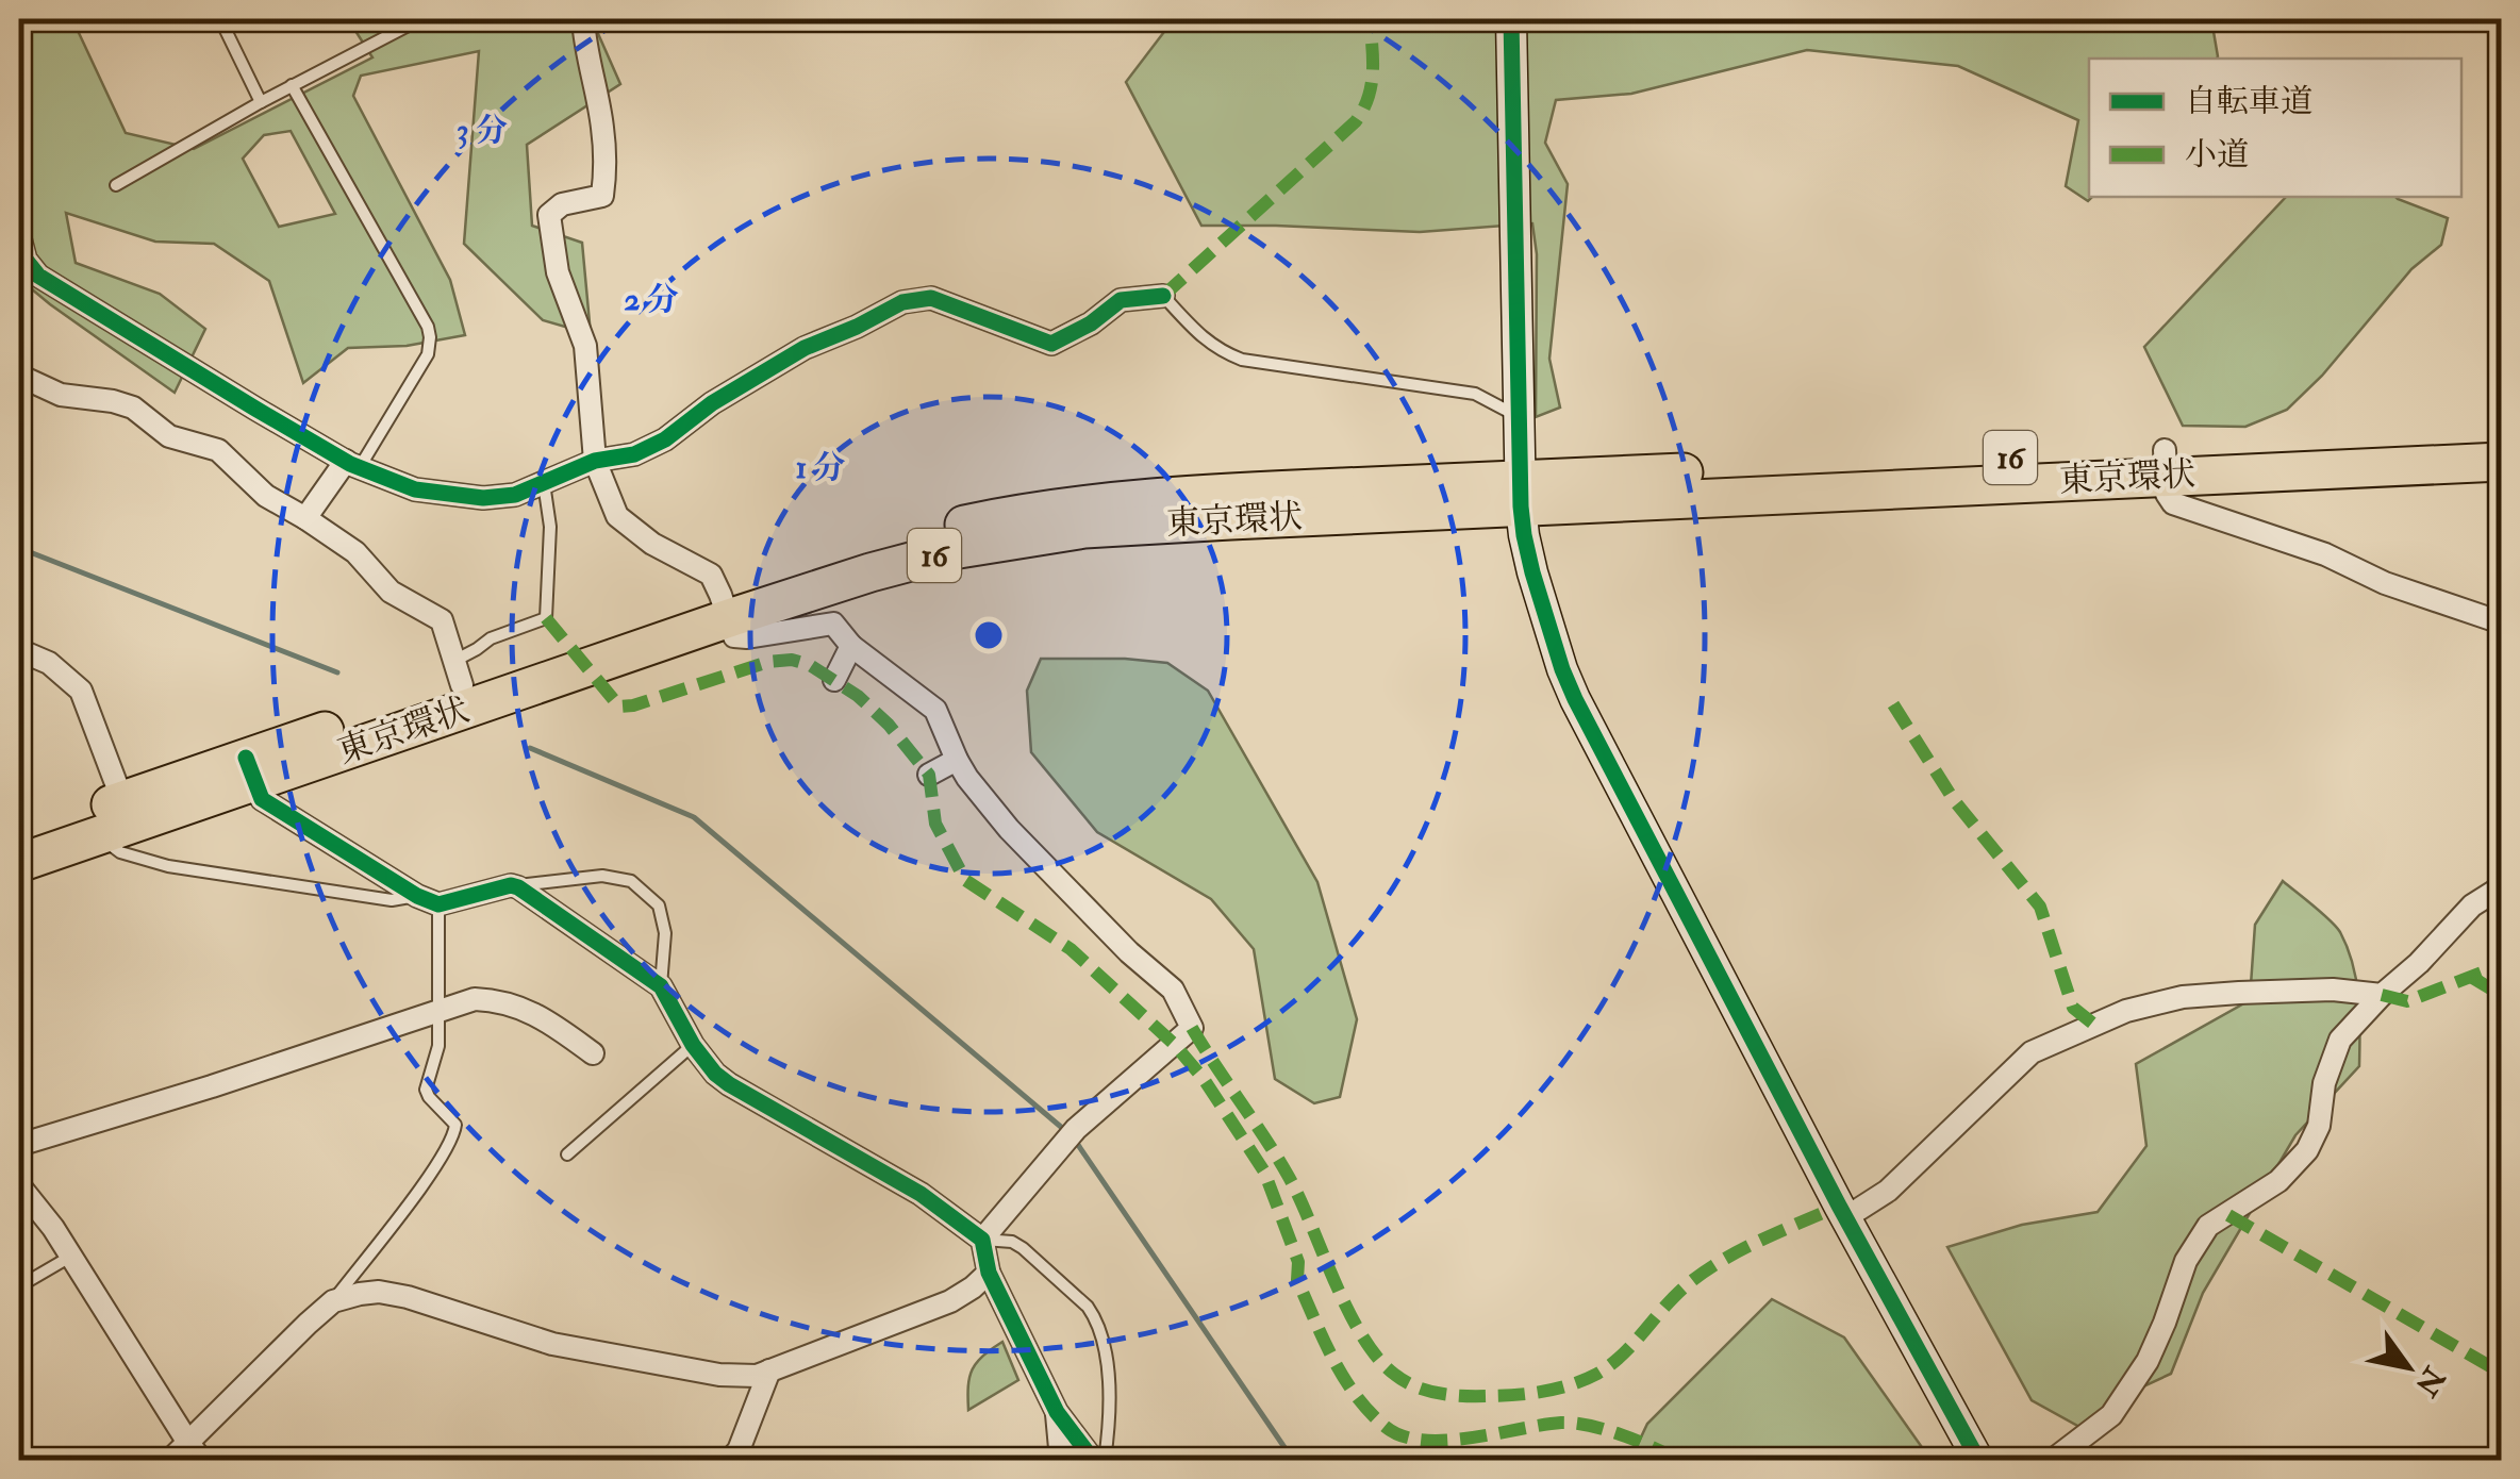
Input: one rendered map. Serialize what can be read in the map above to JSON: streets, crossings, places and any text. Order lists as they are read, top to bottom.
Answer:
{
  "streets": {
    "highway": ["16", "東京環状"]
  },
  "legend": ["自転車道", "小道"],
  "north": "bottom right",
  "rings": ["3 分", "2 分", "1 分"]
}
